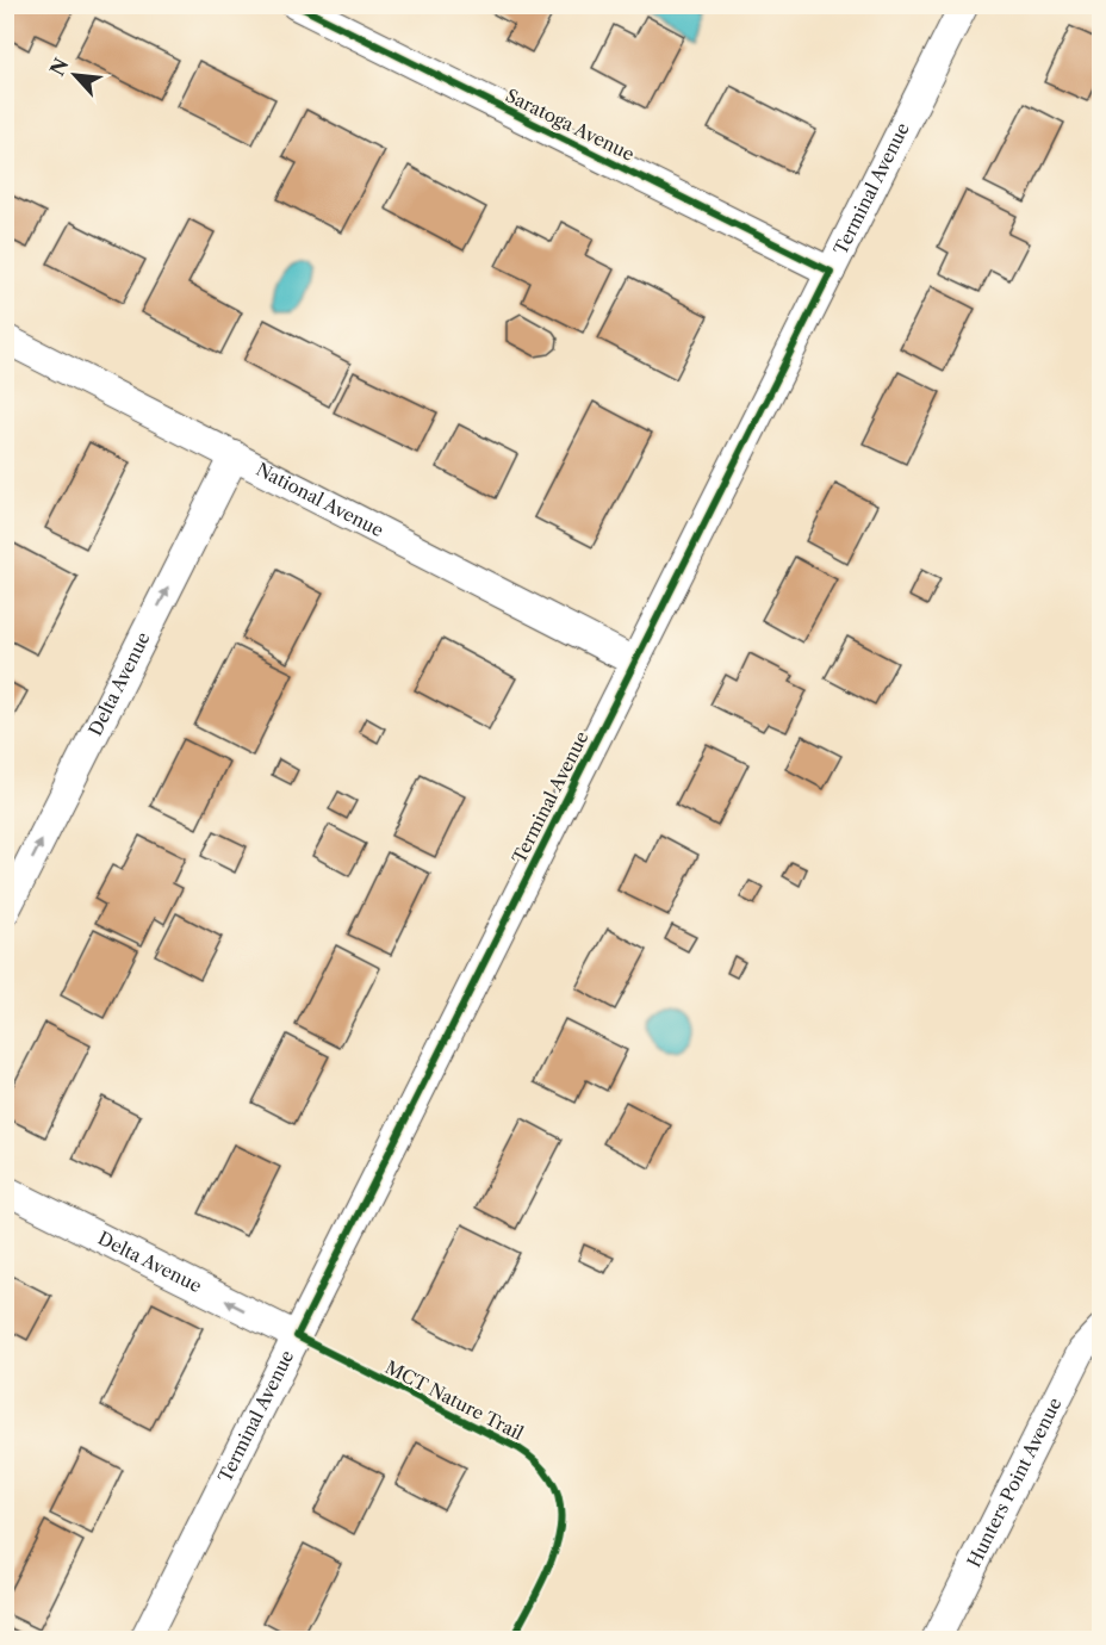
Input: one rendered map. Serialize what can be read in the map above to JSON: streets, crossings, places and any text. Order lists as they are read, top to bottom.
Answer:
{
  "streets": {
    "street": [
      "Saratoga Avenue",
      "Terminal Avenue",
      "National Avenue",
      "Delta Avenue",
      "Hunters Point Avenue"
    ],
    "cycle path": ["MCT Nature Trail"]
  },
  "crossings": [
    ["Saratoga Avenue", "Terminal Avenue"],
    ["Terminal Avenue", "National Avenue"],
    ["Terminal Avenue", "Delta Avenue"],
    ["National Avenue", "Delta Avenue"]
  ],
  "north": "top left"
}
